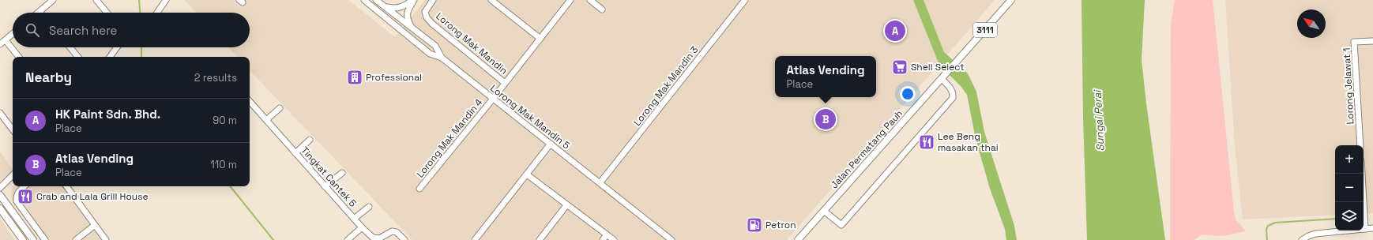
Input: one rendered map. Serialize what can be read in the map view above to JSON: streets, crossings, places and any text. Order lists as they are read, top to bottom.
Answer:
{
  "streets": {
    "main road": ["3111", "Jalan Permatang Pauh"],
    "street": [
      "Lorong Mak Mandin",
      "Lorong Mak Mandin 3",
      "Lorong Jelawat 1",
      "Lorong Mak Mandin 5",
      "Lorong Mak Mandin 4",
      "Tingkat Cantek 5"
    ]
  },
  "crossings": [
    ["Lorong Mak Mandin", "Lorong Mak Mandin 4"],
    ["Lorong Mak Mandin 3", "Lorong Mak Mandin 5"],
    ["Lorong Mak Mandin 5", "Lorong Mak Mandin 4"]
  ],
  "water": ["Sungai Perai"],
  "places": {
    "supermarket": ["Shell Select"],
    "building": ["Professional"],
    "restaurant": ["Lee Beng masakan thai", "Crab and Lala Grill House"],
    "fuel station": ["Petron"]
  },
  "north": "top left",
  "page": {
    "search": "Search here",
    "pins": ["A", "B"],
    "popup": ["Atlas Vending", "Place"],
    "heading": ["Nearby", "2 results"],
    "list": [
      {
        "mark": "A",
        "name": "HK Paint Sdn. Bhd.",
        "note": "Place",
        "value": "90 m"
      },
      {
        "mark": "B",
        "name": "Atlas Vending",
        "note": "Place",
        "value": "110 m"
      }
    ],
    "map_buttons": ["+", "−"]
  }
}
